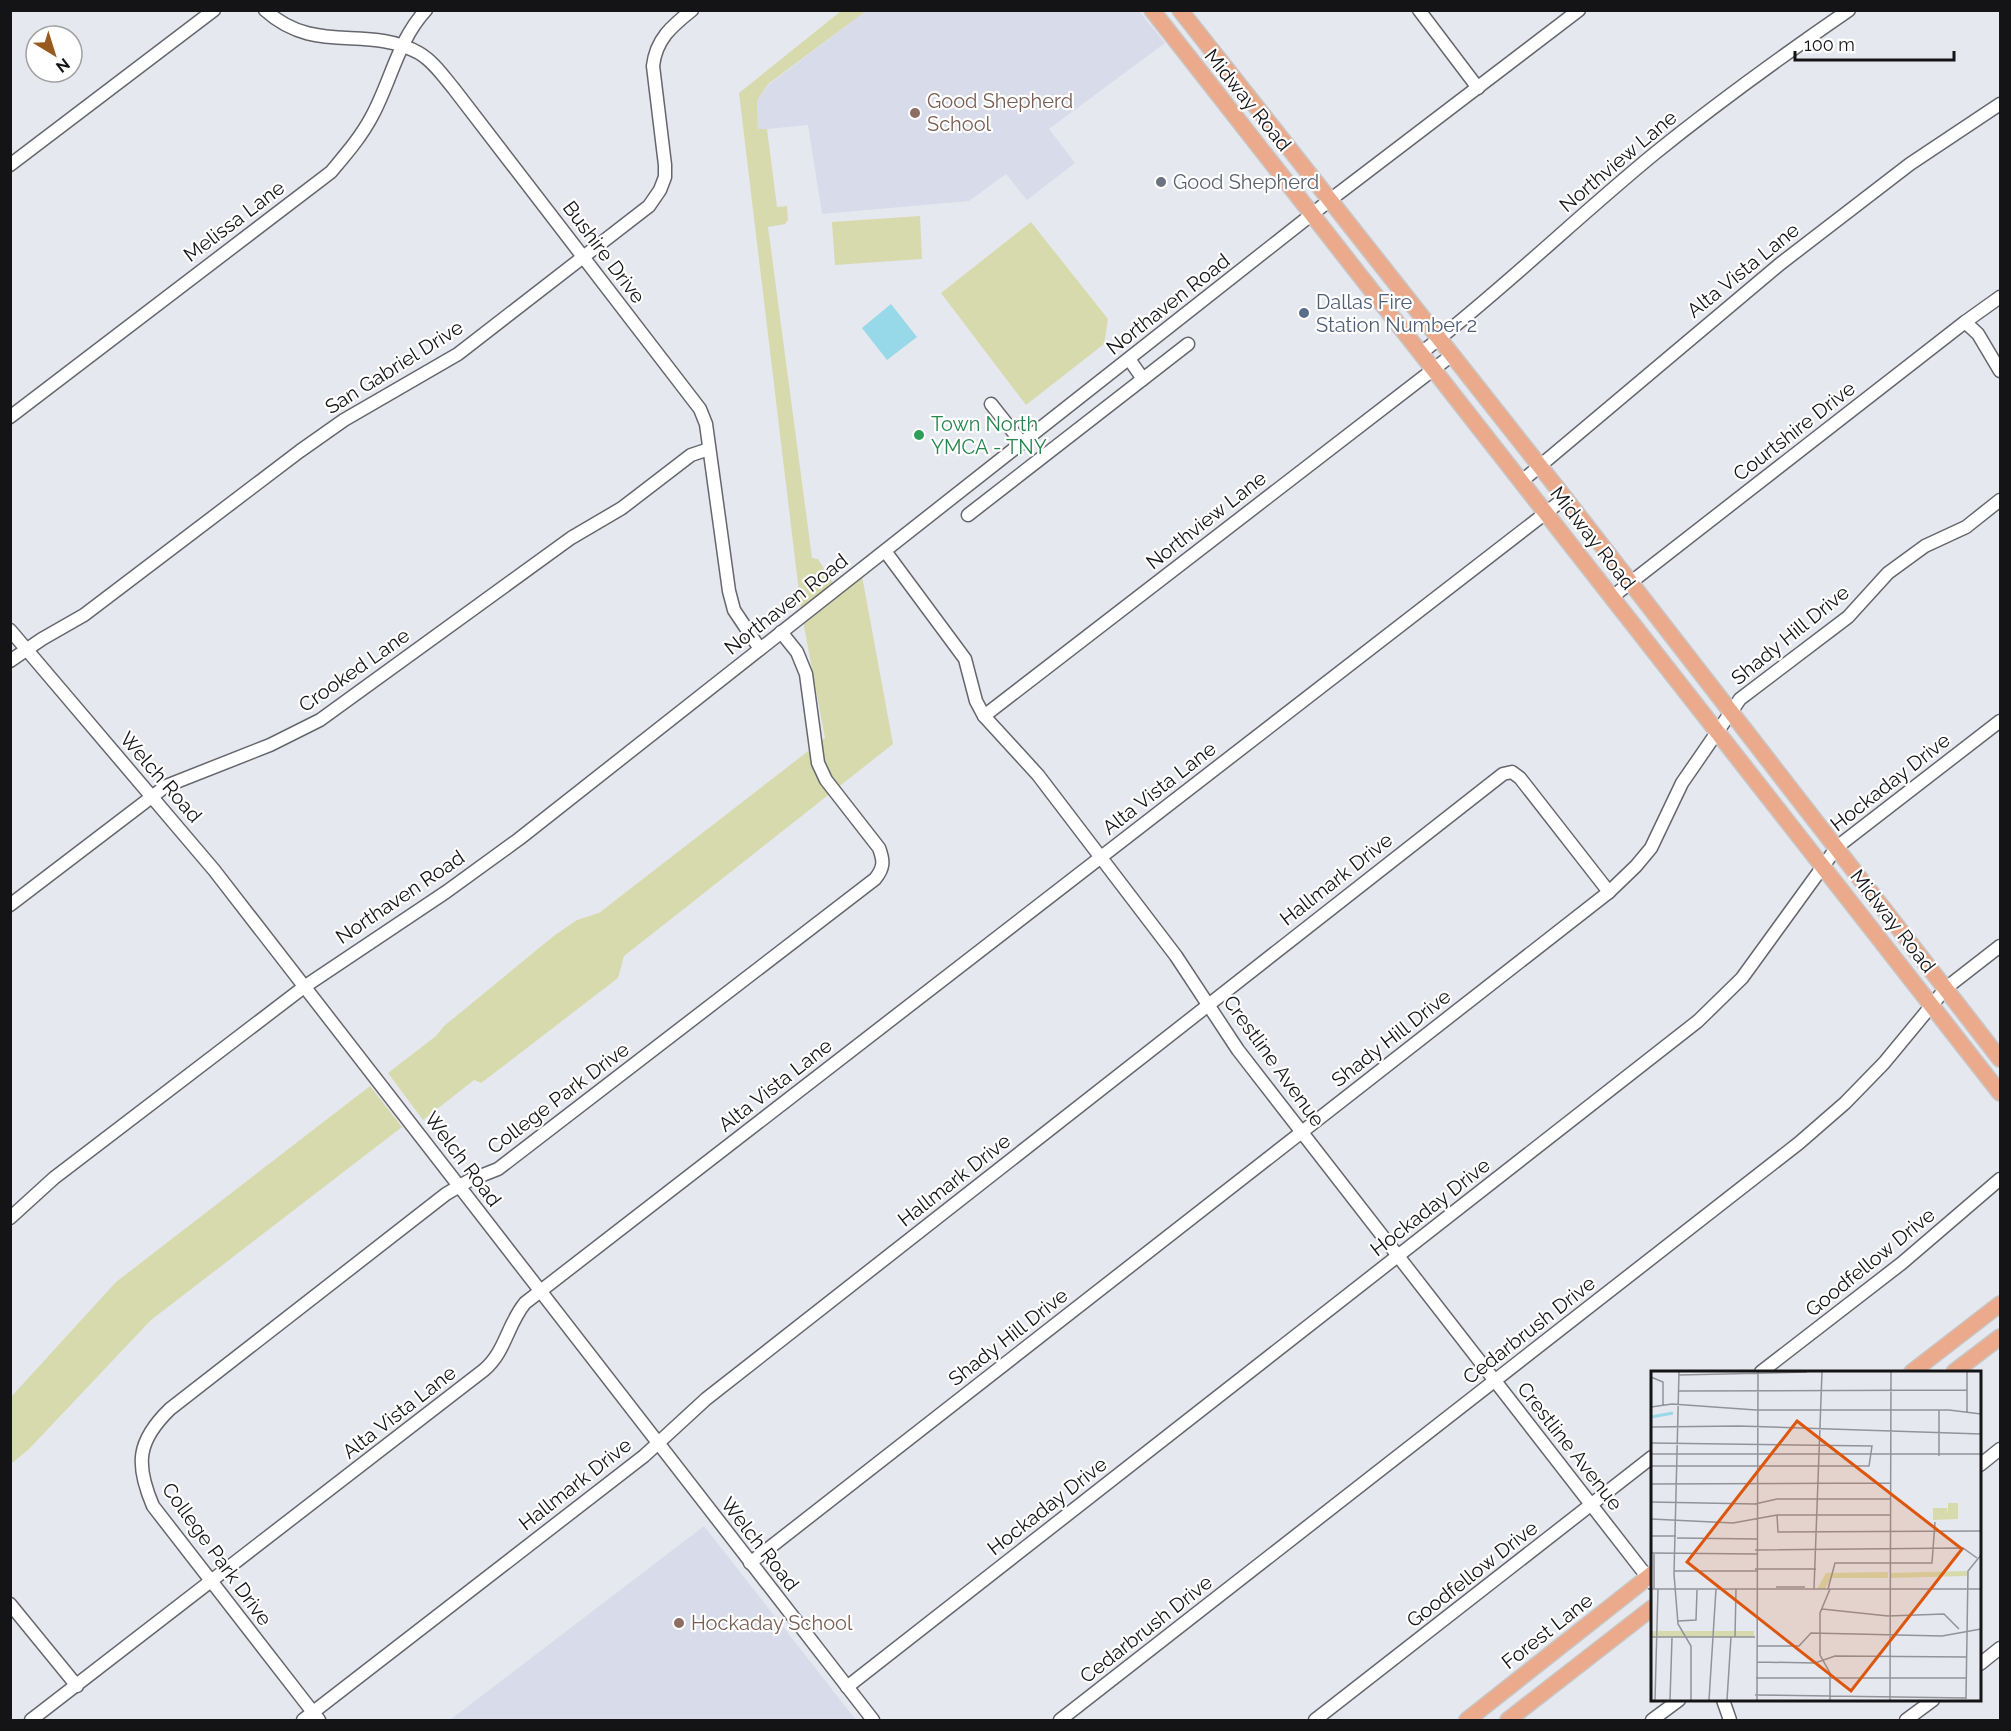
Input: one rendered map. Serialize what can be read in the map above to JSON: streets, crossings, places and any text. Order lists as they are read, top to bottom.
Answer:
{
  "streets": {
    "main road": ["Midway Road", "Forest Lane"],
    "street": [
      "Northview Lane",
      "Melissa Lane",
      "Bushire Drive",
      "Alta Vista Lane",
      "Northaven Road",
      "San Gabriel Drive",
      "Courtshire Drive",
      "Shady Hill Drive",
      "Crooked Lane",
      "Welch Road",
      "Hockaday Drive",
      "Hallmark Drive",
      "Crestline Avenue",
      "College Park Drive",
      "Goodfellow Drive",
      "Cedarbrush Drive"
    ]
  },
  "crossings": [
    ["Midway Road", "Northview Lane"],
    ["Midway Road", "Alta Vista Lane"],
    ["Midway Road", "Northaven Road"],
    ["Midway Road", "Courtshire Drive"],
    ["Midway Road", "Shady Hill Drive"],
    ["Midway Road", "Hockaday Drive"],
    ["Midway Road", "Cedarbrush Drive"],
    ["Northview Lane", "Crestline Avenue"],
    ["Melissa Lane", "Bushire Drive"],
    ["Bushire Drive", "Northaven Road"],
    ["Bushire Drive", "San Gabriel Drive"],
    ["Bushire Drive", "Crooked Lane"],
    ["Alta Vista Lane", "Welch Road"],
    ["Alta Vista Lane", "Crestline Avenue"],
    ["Alta Vista Lane", "College Park Drive"],
    ["Northaven Road", "Welch Road"],
    ["Northaven Road", "Crestline Avenue"],
    ["Northaven Road", "College Park Drive"],
    ["San Gabriel Drive", "Welch Road"],
    ["Shady Hill Drive", "Welch Road"],
    ["Shady Hill Drive", "Hallmark Drive"],
    ["Shady Hill Drive", "Crestline Avenue"],
    ["Crooked Lane", "Welch Road"],
    ["Welch Road", "Hockaday Drive"],
    ["Welch Road", "Hallmark Drive"],
    ["Welch Road", "College Park Drive"],
    ["Hockaday Drive", "Crestline Avenue"],
    ["Hallmark Drive", "Crestline Avenue"],
    ["Hallmark Drive", "College Park Drive"],
    ["Crestline Avenue", "Goodfellow Drive"],
    ["Crestline Avenue", "Cedarbrush Drive"],
    ["Crestline Avenue", "Forest Lane"]
  ],
  "places": [
    "Good Shepherd School",
    "Good Shepherd",
    "Dallas Fire Station Number 2",
    "Town North YMCA - TNY",
    "Hockaday School"
  ],
  "scale_bar": "100 m",
  "north": "bottom right"
}
